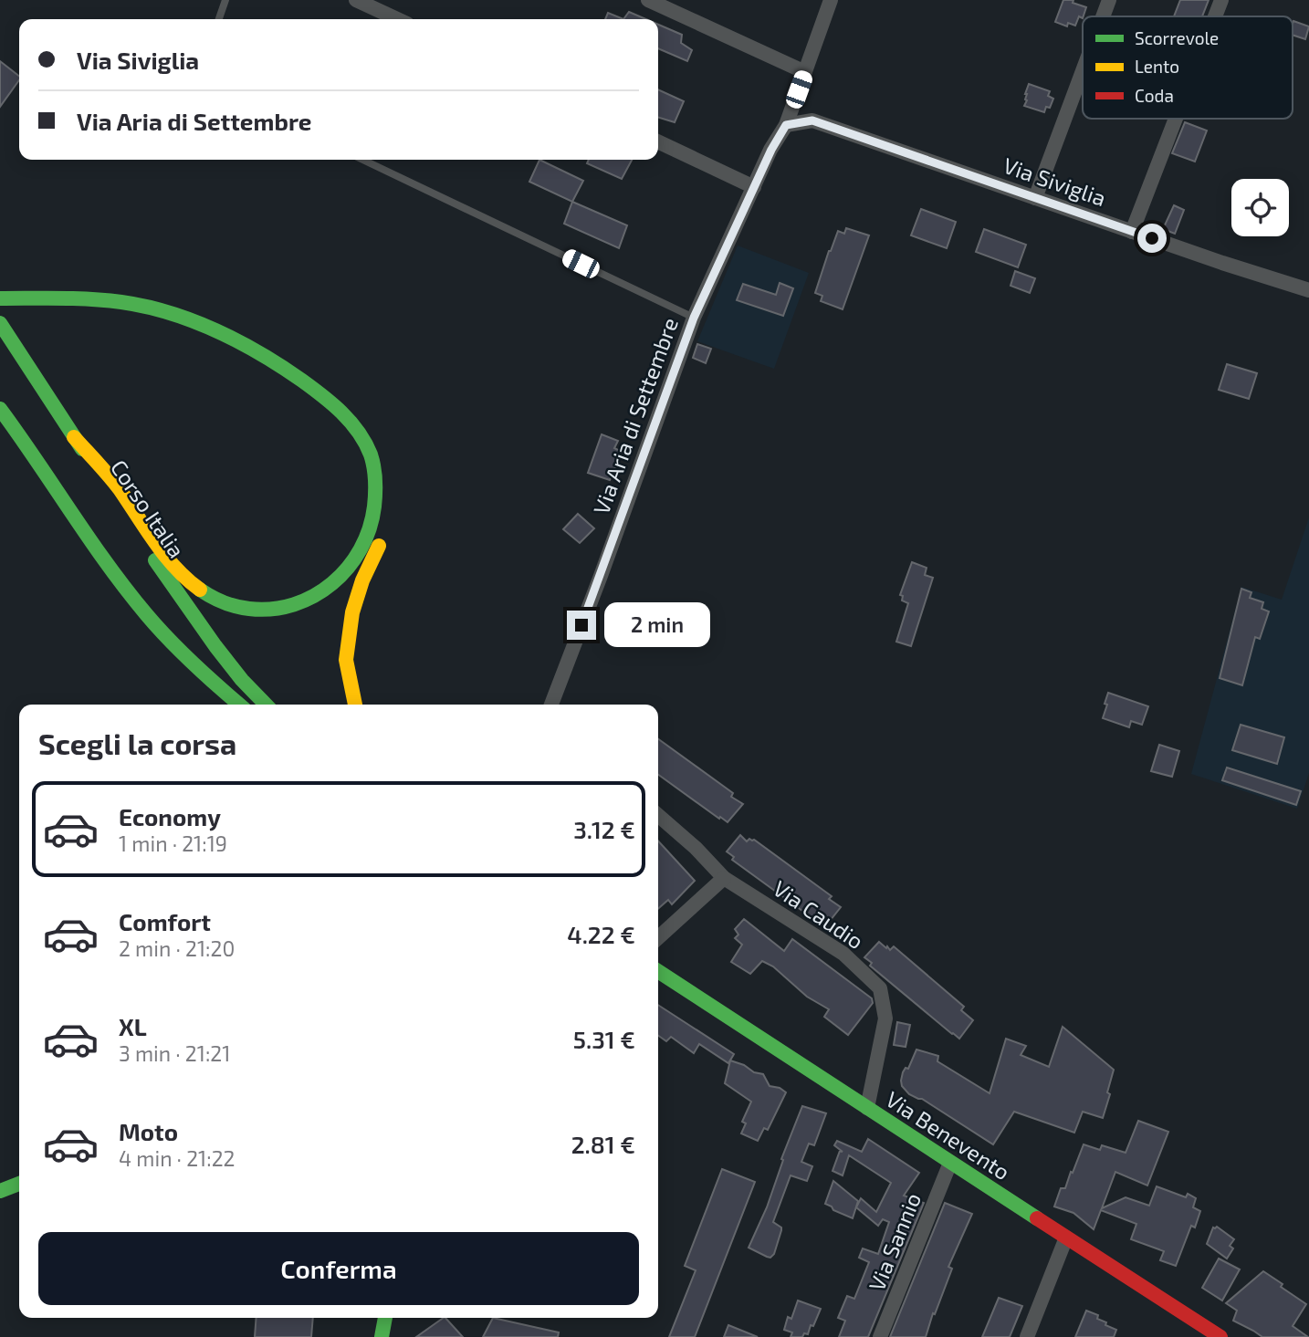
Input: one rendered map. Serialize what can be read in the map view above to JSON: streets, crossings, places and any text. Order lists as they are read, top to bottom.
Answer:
{
  "streets": {
    "main road": ["Corso Italia", "Via Benevento"],
    "street": [
      "Via Siviglia",
      "Via Aria di Settembre",
      "Via Caudio",
      "Via Sannio"
    ]
  },
  "crossings": [
    ["Via Siviglia", "Via Aria di Settembre"],
    ["Via Caudio", "Via Benevento"],
    ["Via Benevento", "Via Sannio"]
  ],
  "legend": ["Scorrevole", "Lento", "Coda"],
  "page": {
    "banner": ["Via Siviglia", "Via Aria di Settembre"],
    "bubble": "2 min",
    "heading": "Scegli la corsa",
    "list": [
      {
        "name": "Economy",
        "note": "1 min · 21:19",
        "value": "3.12 €"
      },
      {
        "name": "Comfort",
        "note": "2 min · 21:20",
        "value": "4.22 €"
      },
      {
        "name": "XL",
        "note": "3 min · 21:21",
        "value": "5.31 €"
      },
      {
        "name": "Moto",
        "note": "4 min · 21:22",
        "value": "2.81 €"
      }
    ],
    "buttons": "Conferma"
  }
}
